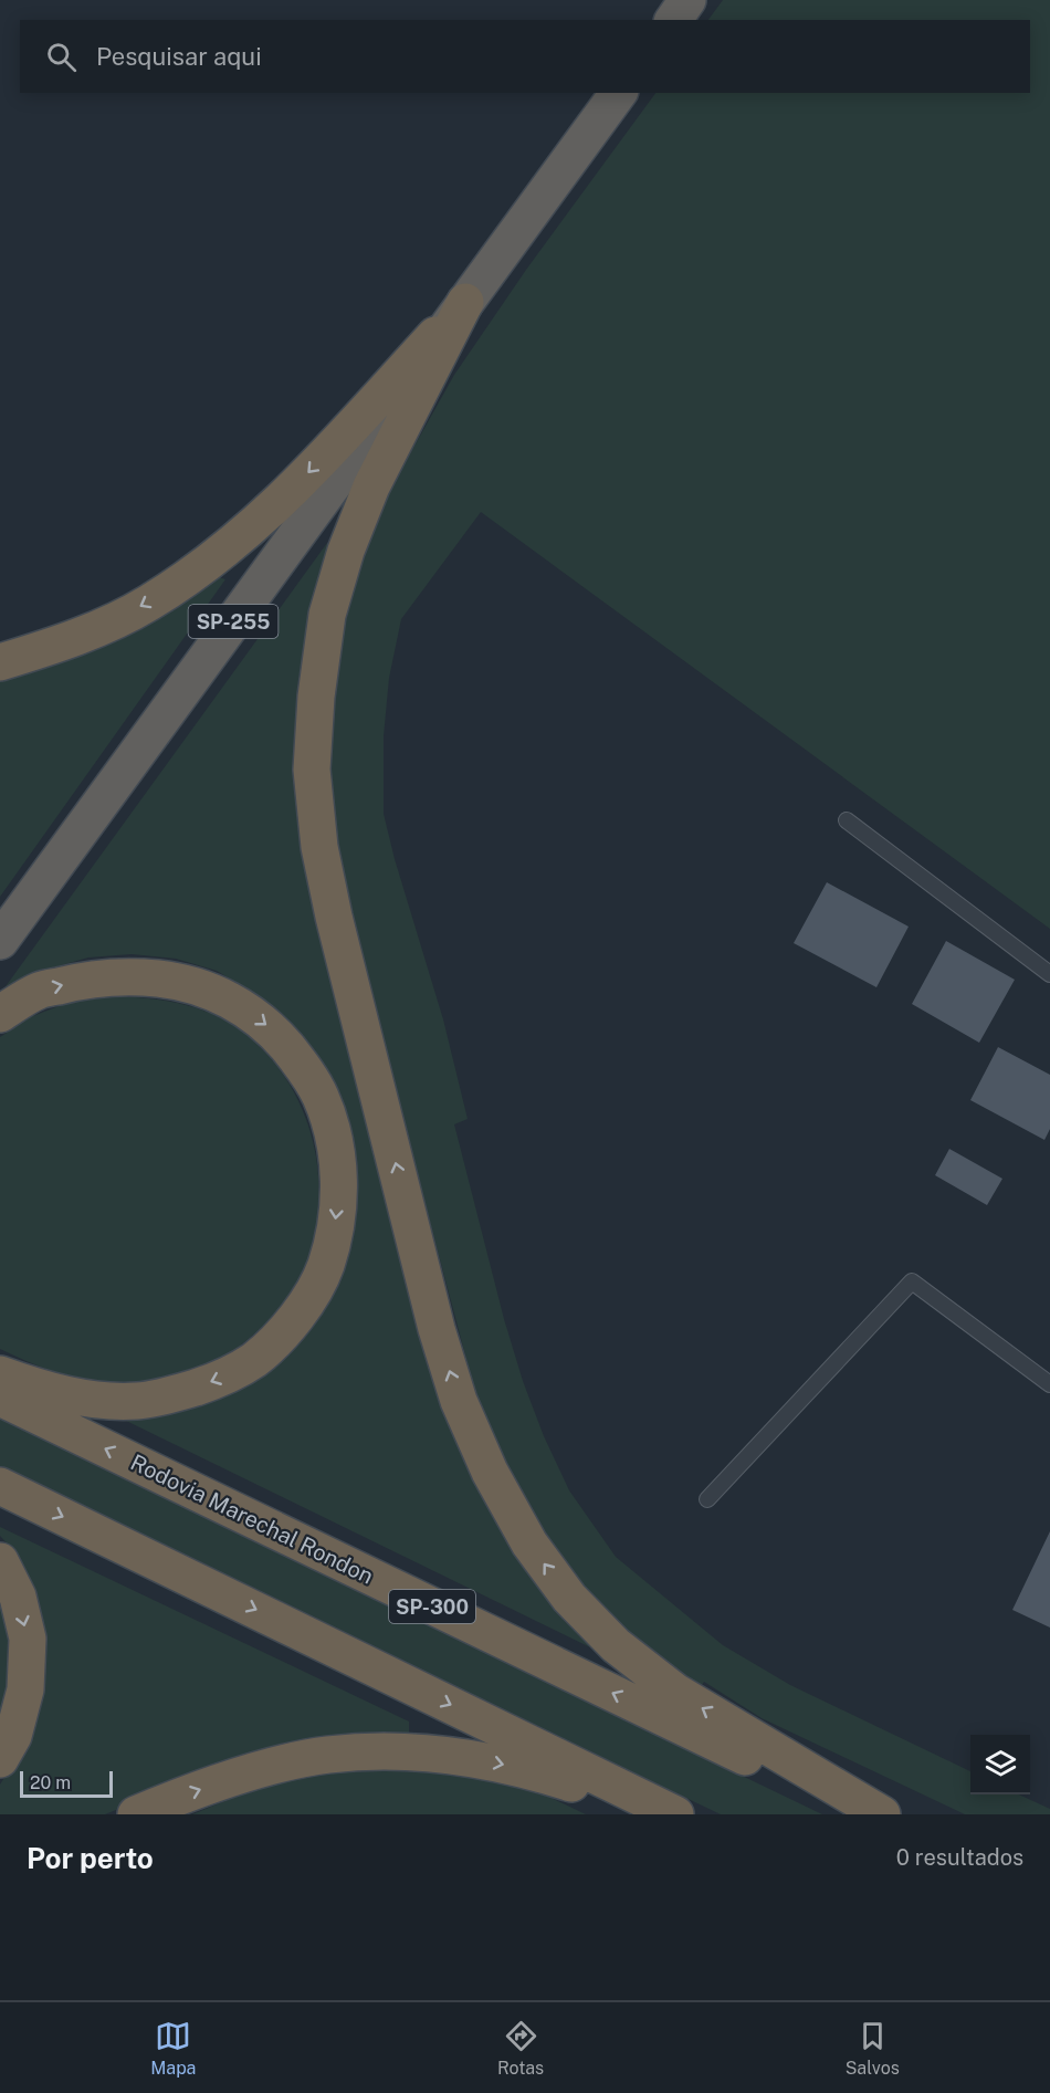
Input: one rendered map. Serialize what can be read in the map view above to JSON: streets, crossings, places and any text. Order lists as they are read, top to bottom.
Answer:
{
  "streets": {
    "highway": ["SP-255", "Rodovia Marechal Rondon", "SP-300"]
  },
  "scale_bar": "20 m",
  "page": {
    "search": "Pesquisar aqui",
    "scale": "20 m",
    "heading": ["Por perto", "0 resultados"],
    "nav": ["Mapa", "Rotas", "Salvos"]
  }
}
